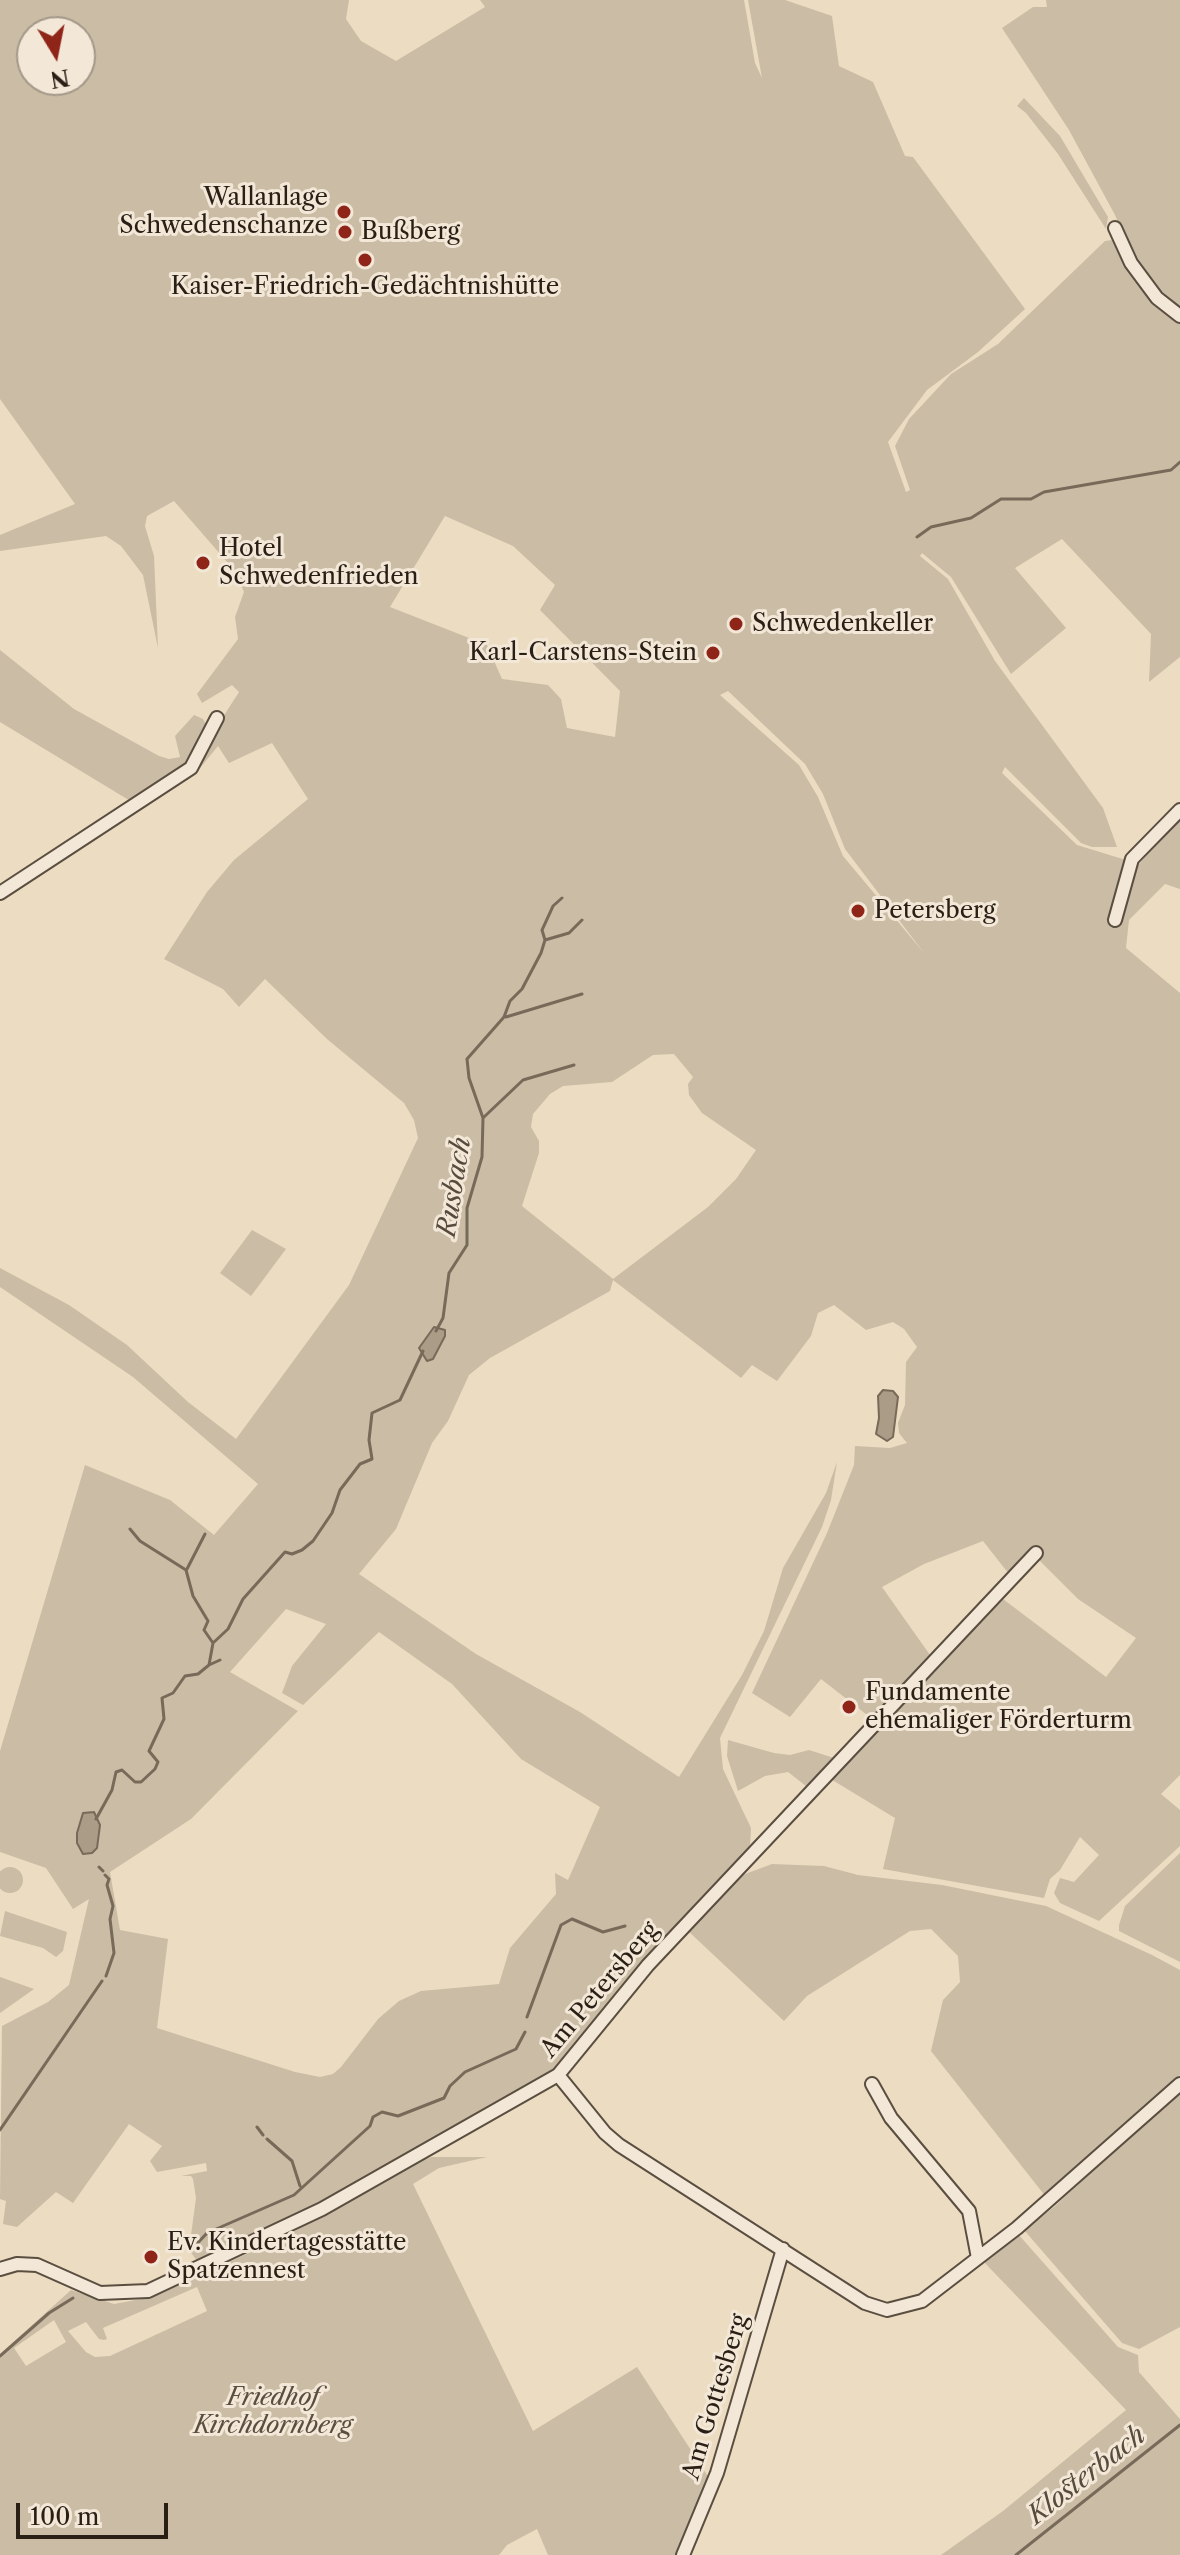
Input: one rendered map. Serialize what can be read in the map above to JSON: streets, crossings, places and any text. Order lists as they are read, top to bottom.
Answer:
{
  "streets": {
    "street": ["Am Petersberg", "Am Gottesberg"]
  },
  "water": ["Rusbach", "Klosterbach"],
  "parks": ["Friedhof Kirchdornberg"],
  "places": [
    "Wallanlage Schwedenschanze",
    "Bußberg",
    "Kaiser-Friedrich-Gedächtnishütte",
    "Hotel Schwedenfrieden",
    "Schwedenkeller",
    "Karl-Carstens-Stein",
    "Petersberg",
    "Fundamente ehemaliger Förderturm",
    "Ev. Kindertagesstätte Spatzennest"
  ],
  "scale_bar": "100 m",
  "north": "bottom"
}
